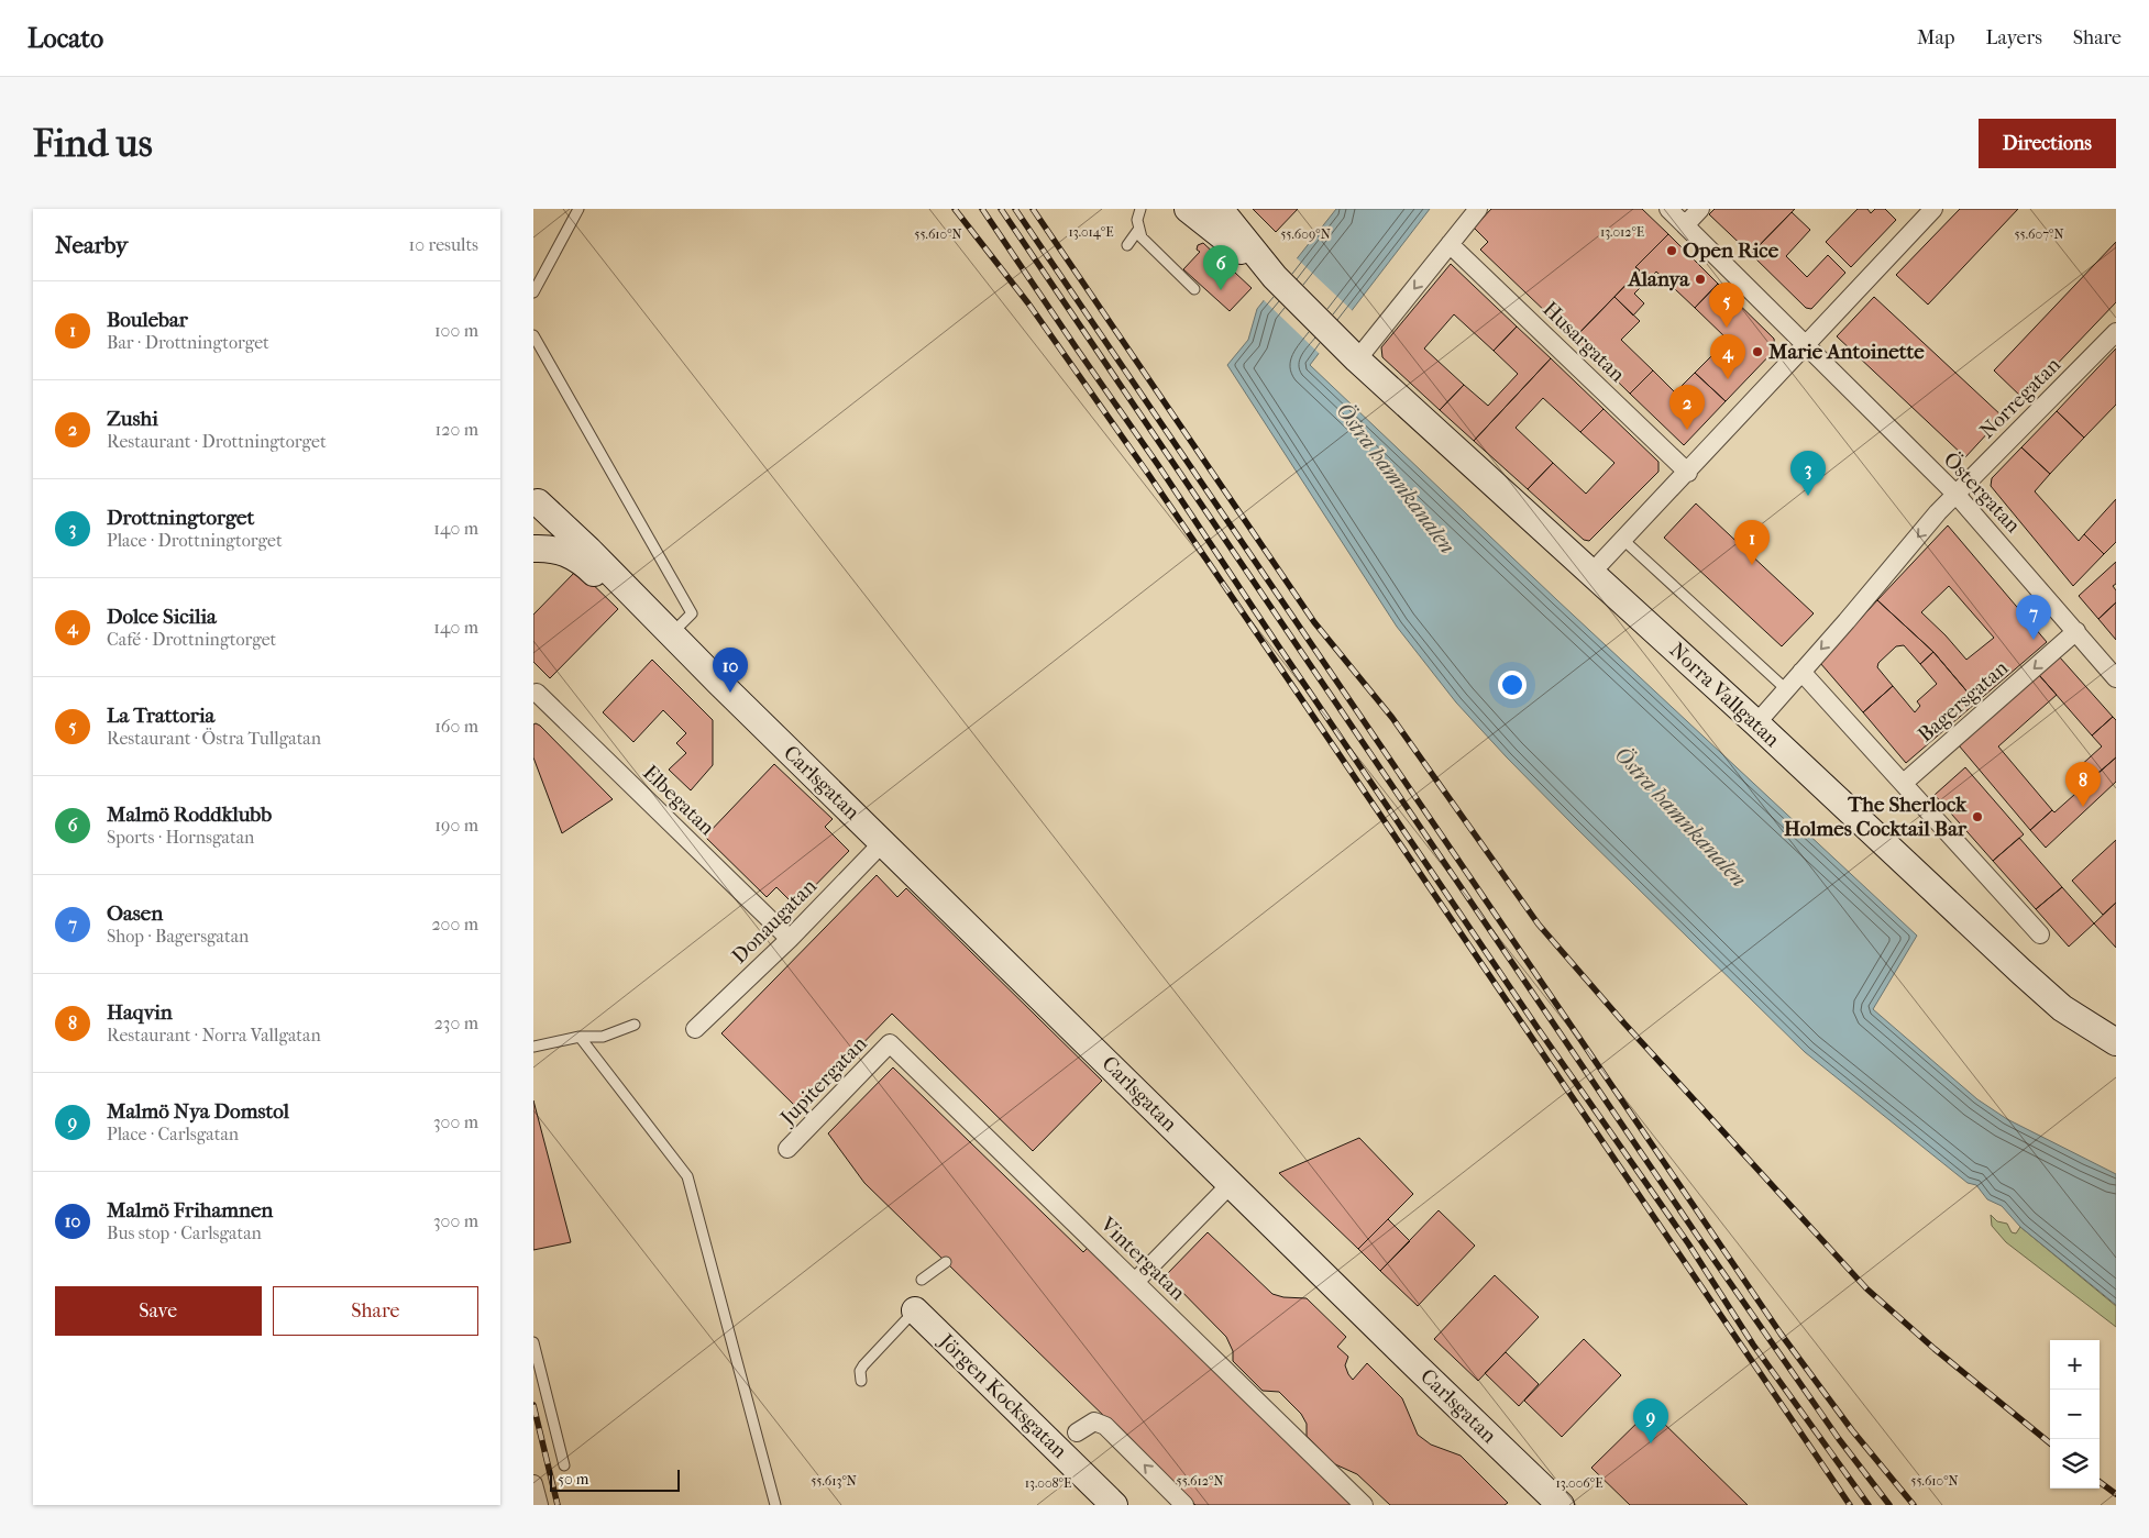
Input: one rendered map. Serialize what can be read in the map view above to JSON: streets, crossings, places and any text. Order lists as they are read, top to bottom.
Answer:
{
  "streets": {
    "street": [
      "Husargatan",
      "Norregatan",
      "Östergatan",
      "Norra Vallgatan",
      "Bagersgatan",
      "Carlsgatan",
      "Elbegatan",
      "Donaugatan",
      "Jupitergatan",
      "Vintergatan",
      "Jörgen Kocksgatan"
    ]
  },
  "crossings": [
    ["Norregatan", "Östergatan"],
    ["Norregatan", "Norra Vallgatan"],
    ["Östergatan", "Bagersgatan"],
    ["Carlsgatan", "Donaugatan"],
    ["Elbegatan", "Donaugatan"],
    ["Jupitergatan", "Vintergatan"]
  ],
  "one_way": ["Norregatan", "Bagersgatan"],
  "water": ["Östra hamnkanalen"],
  "places": [
    "Open Rice",
    "Alanya",
    "Marie Antoinette",
    "The Sherlock Holmes Cocktail Bar"
  ],
  "scale_bar": "50 m",
  "page": {
    "header": "Locato",
    "nav": ["Map", "Layers", "Share"],
    "buttons": [
      "Directions",
      ["Save", "Share"]
    ],
    "title": "Find us",
    "heading": ["Nearby", "10 results"],
    "pins": [
      "6",
      "5",
      "4",
      "2",
      "3",
      "1",
      "7",
      "10",
      "8",
      "9"
    ],
    "list": [
      {
        "mark": "1",
        "name": "Boulebar",
        "note": "Bar · Drottningtorget",
        "value": "100 m"
      },
      {
        "mark": "2",
        "name": "Zushi",
        "note": "Restaurant · Drottningtorget",
        "value": "120 m"
      },
      {
        "mark": "3",
        "name": "Drottningtorget",
        "note": "Place · Drottningtorget",
        "value": "140 m"
      },
      {
        "mark": "4",
        "name": "Dolce Sicilia",
        "note": "Café · Drottningtorget",
        "value": "140 m"
      },
      {
        "mark": "5",
        "name": "La Trattoria",
        "note": "Restaurant · Östra Tullgatan",
        "value": "160 m"
      },
      {
        "mark": "6",
        "name": "Malmö Roddklubb",
        "note": "Sports · Hornsgatan",
        "value": "190 m"
      },
      {
        "mark": "7",
        "name": "Oasen",
        "note": "Shop · Bagersgatan",
        "value": "200 m"
      },
      {
        "mark": "8",
        "name": "Haqvin",
        "note": "Restaurant · Norra Vallgatan",
        "value": "230 m"
      },
      {
        "mark": "9",
        "name": "Malmö Nya Domstol",
        "note": "Place · Carlsgatan",
        "value": "300 m"
      },
      {
        "mark": "10",
        "name": "Malmö Frihamnen",
        "note": "Bus stop · Carlsgatan",
        "value": "300 m"
      }
    ],
    "map_buttons": ["+", "−"],
    "scale": "50 m"
  },
  "coordinates": [
    "13.014°E",
    "13.012°E",
    "55.610°N",
    "55.609°N",
    "55.607°N",
    "55.613°N",
    "55.612°N",
    "13.008°E",
    "13.006°E"
  ]
}
